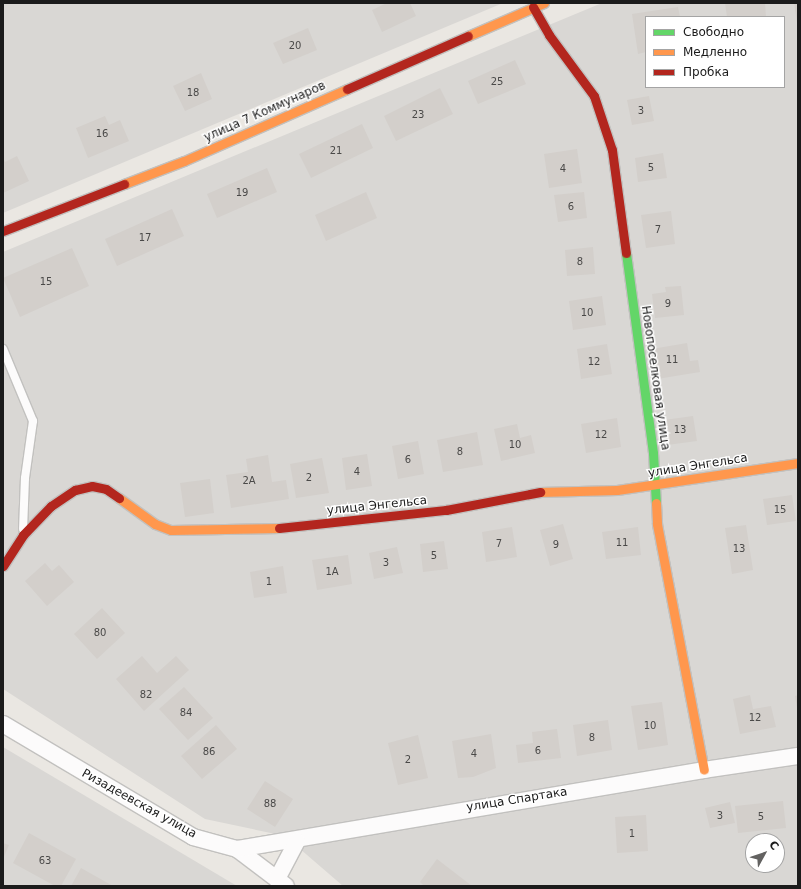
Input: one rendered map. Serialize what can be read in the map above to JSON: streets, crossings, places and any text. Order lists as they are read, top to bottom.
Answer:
{
  "streets": {
    "street": [
      "улица 7 Коммунаров",
      "Новопоселковая улица",
      "улица Энгельса",
      "улица Спартака",
      "Ризадеевская улица"
    ]
  },
  "crossings": [
    ["улица 7 Коммунаров", "Новопоселковая улица"],
    ["Новопоселковая улица", "улица Энгельса"],
    ["Новопоселковая улица", "улица Спартака"],
    ["улица Спартака", "Ризадеевская улица"]
  ],
  "house_numbers": [
    "20",
    "25",
    "18",
    "3",
    "23",
    "16",
    "21",
    "5",
    "4",
    "19",
    "6",
    "7",
    "17",
    "8",
    "15",
    "9",
    "10",
    "11",
    "12",
    "13",
    "12",
    "10",
    "8",
    "6",
    "4",
    "2",
    "2А",
    "15",
    "11",
    "7",
    "9",
    "13",
    "5",
    "3",
    "1А",
    "1",
    "80",
    "82",
    "84",
    "12",
    "10",
    "8",
    "6",
    "86",
    "4",
    "2",
    "88",
    "3",
    "5",
    "1",
    "63"
  ],
  "legend": ["Свободно", "Медленно", "Пробка"],
  "north": "top right"
}
